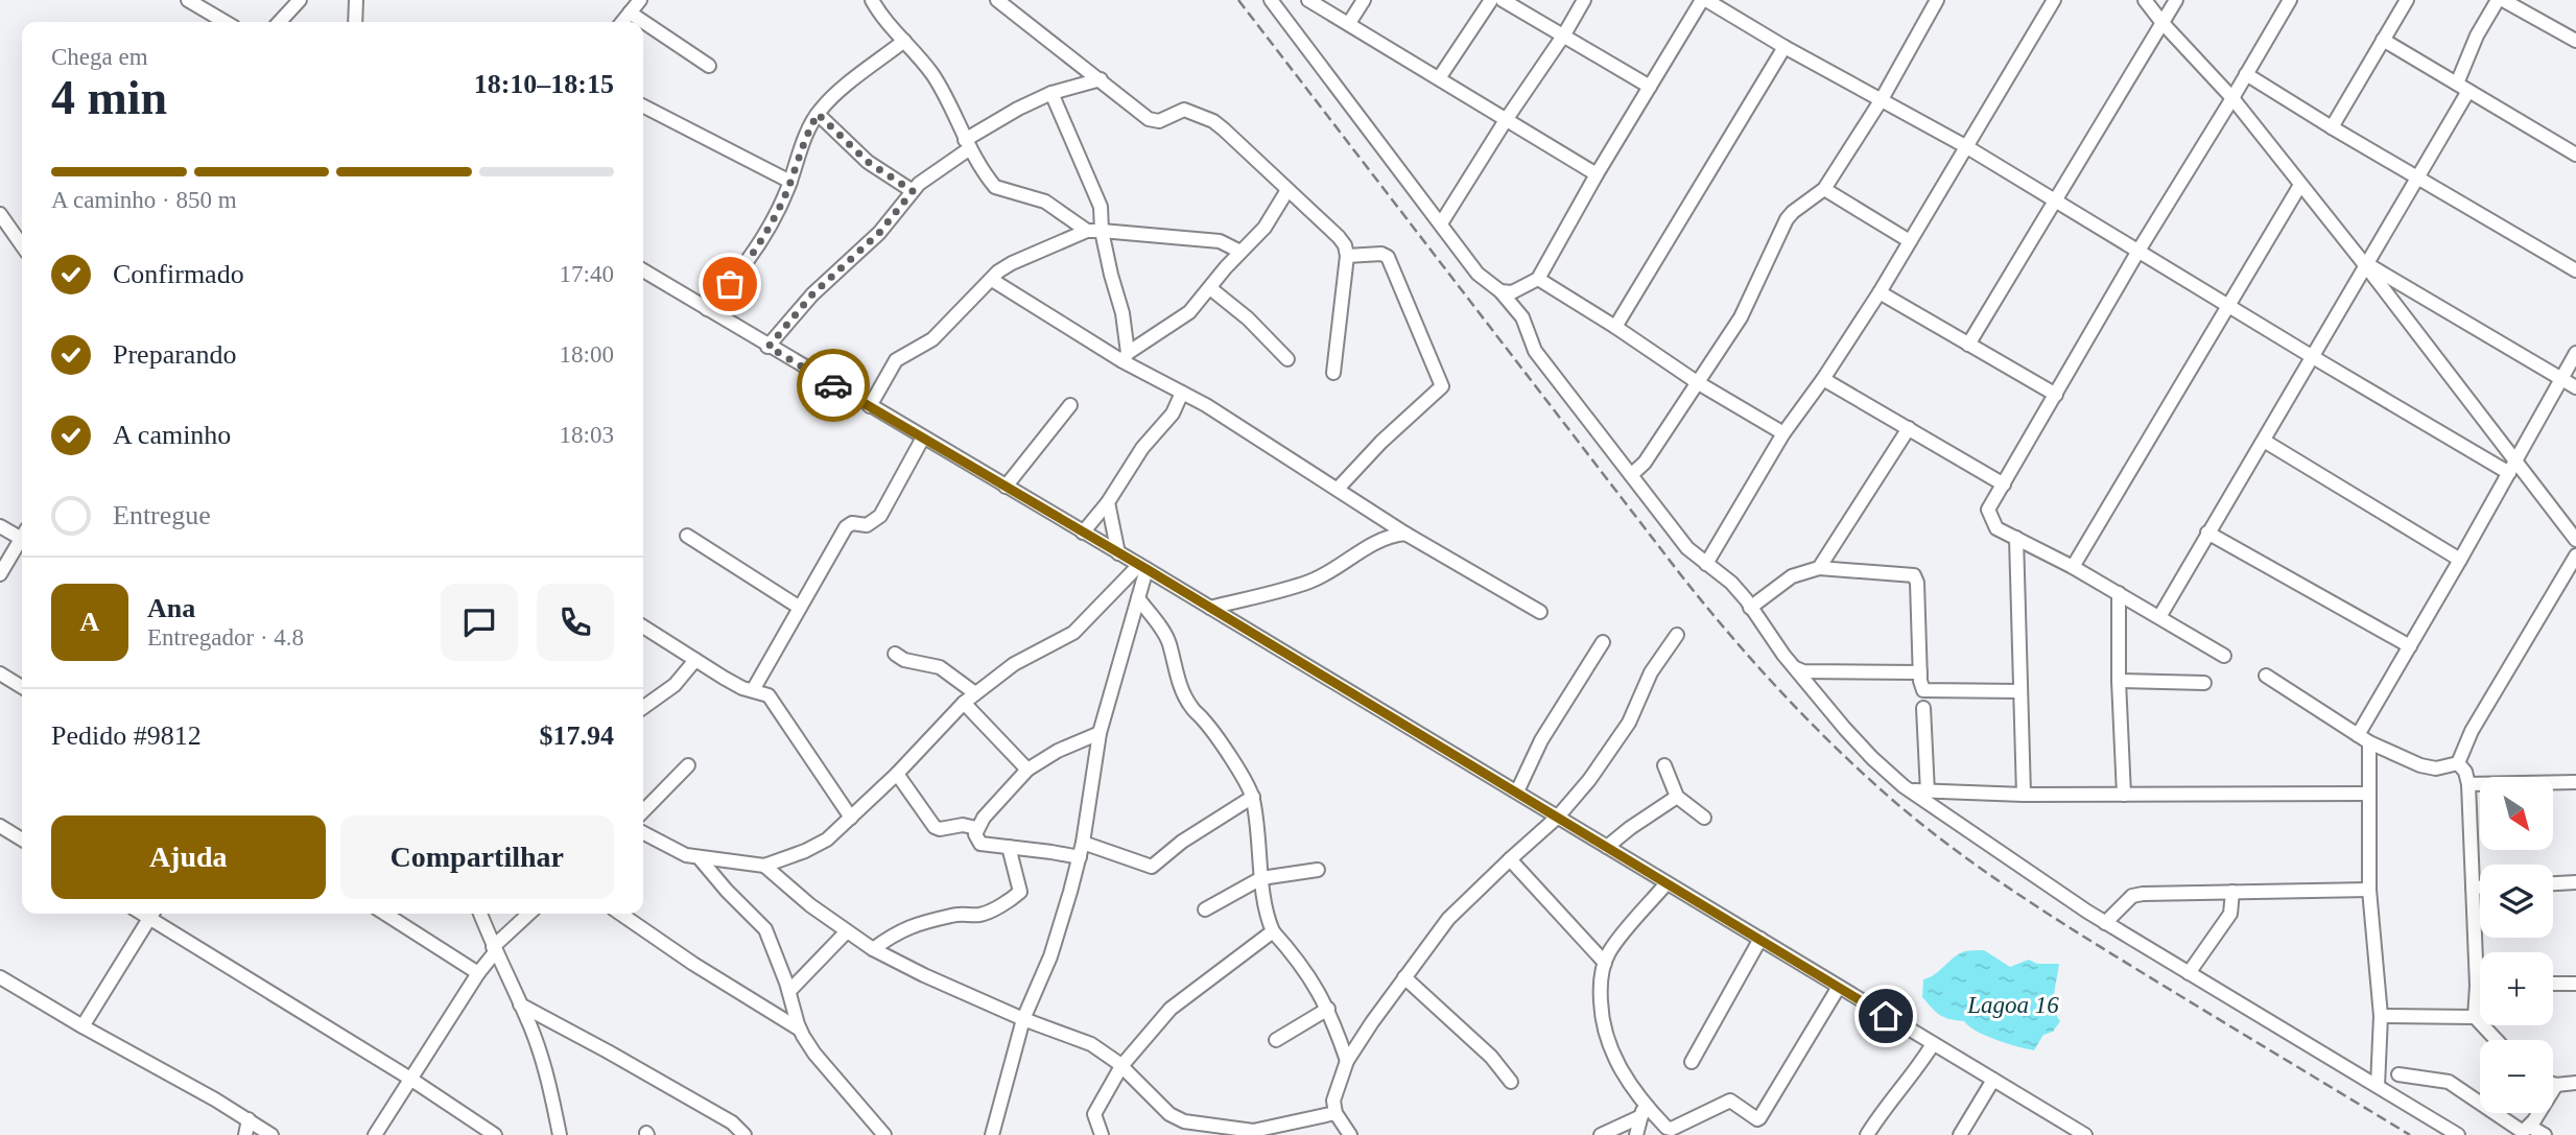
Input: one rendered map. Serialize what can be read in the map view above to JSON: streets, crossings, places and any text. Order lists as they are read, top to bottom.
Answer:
{
  "water": ["Lagoa 16"],
  "north": "bottom right",
  "page": {
    "heading": ["4 min", "Chega em", "18:10–18:15"],
    "panel": [
      "Ana",
      "Entregador · 4.8",
      "Pedido #9812",
      "$17.94"
    ],
    "bar": "A caminho · 850 m",
    "list": [
      ["Confirmado", "17:40"],
      ["Preparando", "18:00"],
      ["A caminho", "18:03"],
      "Entregue"
    ],
    "round": "A",
    "map_buttons": ["+", "−"],
    "buttons": ["Ajuda", "Compartilhar"]
  }
}
